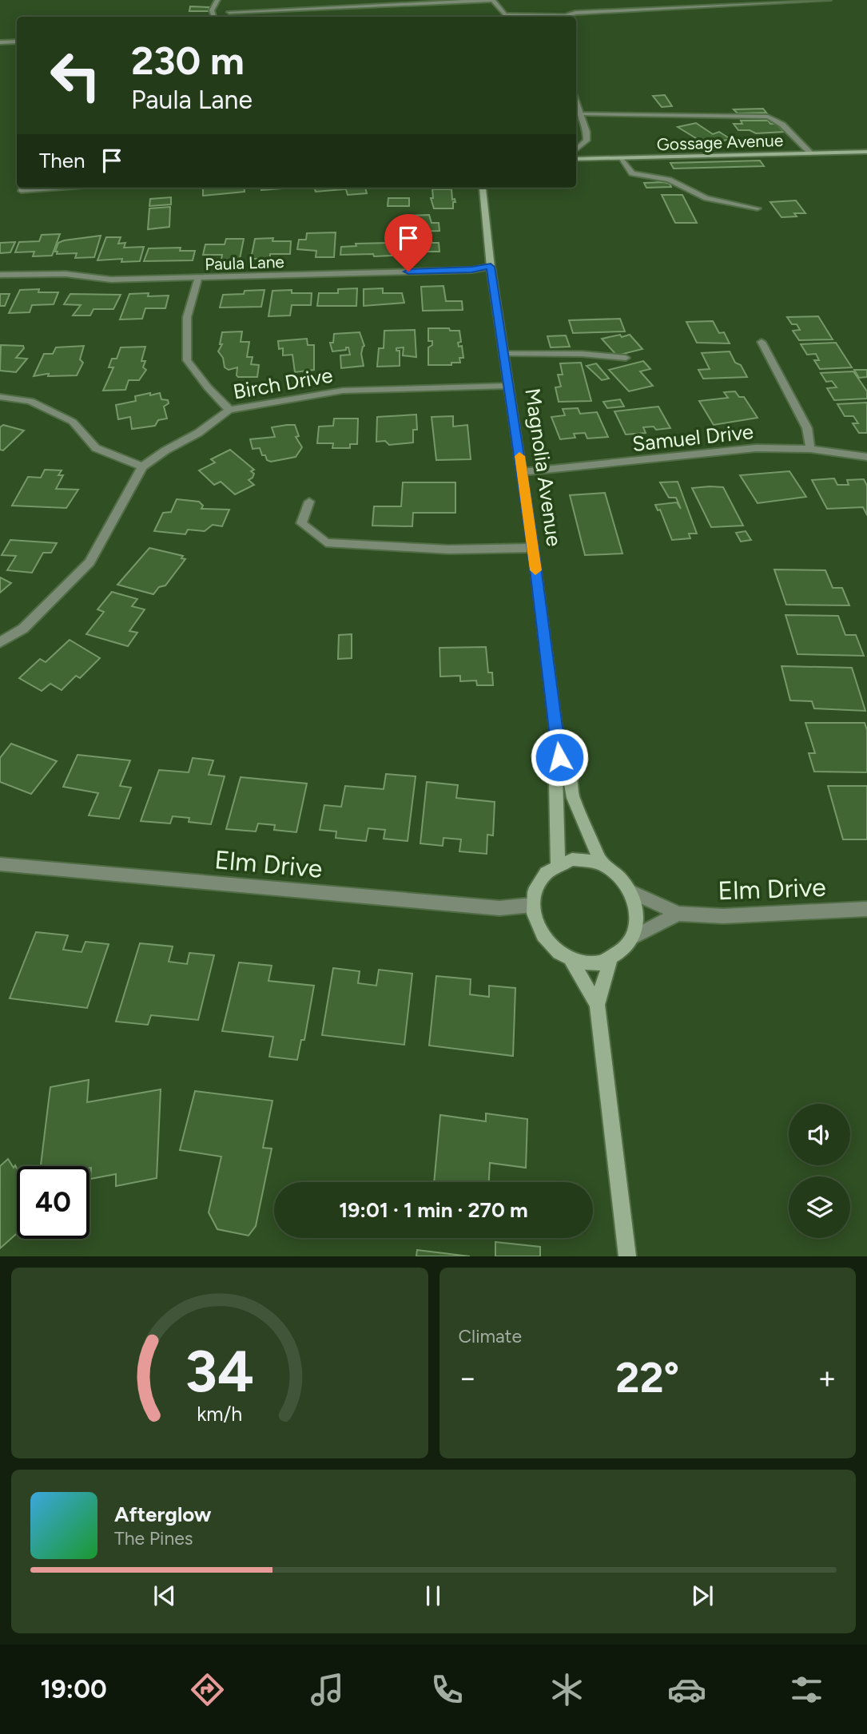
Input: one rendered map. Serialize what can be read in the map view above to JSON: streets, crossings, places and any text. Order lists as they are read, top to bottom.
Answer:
{
  "streets": {
    "street": [
      "Gossage Avenue",
      "Paula Lane",
      "Birch Drive",
      "Samuel Drive",
      "Magnolia Avenue",
      "Elm Drive"
    ]
  },
  "crossings": [
    ["Paula Lane", "Magnolia Avenue"],
    ["Birch Drive", "Magnolia Avenue"],
    ["Samuel Drive", "Magnolia Avenue"],
    ["Magnolia Avenue", "Elm Drive"]
  ],
  "page": {
    "turn": ["230 m", "Paula Lane"],
    "then": "Then",
    "limit": "40",
    "trip": "19:01 · 1 min · 270 m",
    "tile": "Climate",
    "heat": ["−", "22°", "+"],
    "song": ["Afterglow", "The Pines"],
    "tabs": "19:00",
    "gauge": ["34", "km/h"]
  }
}
